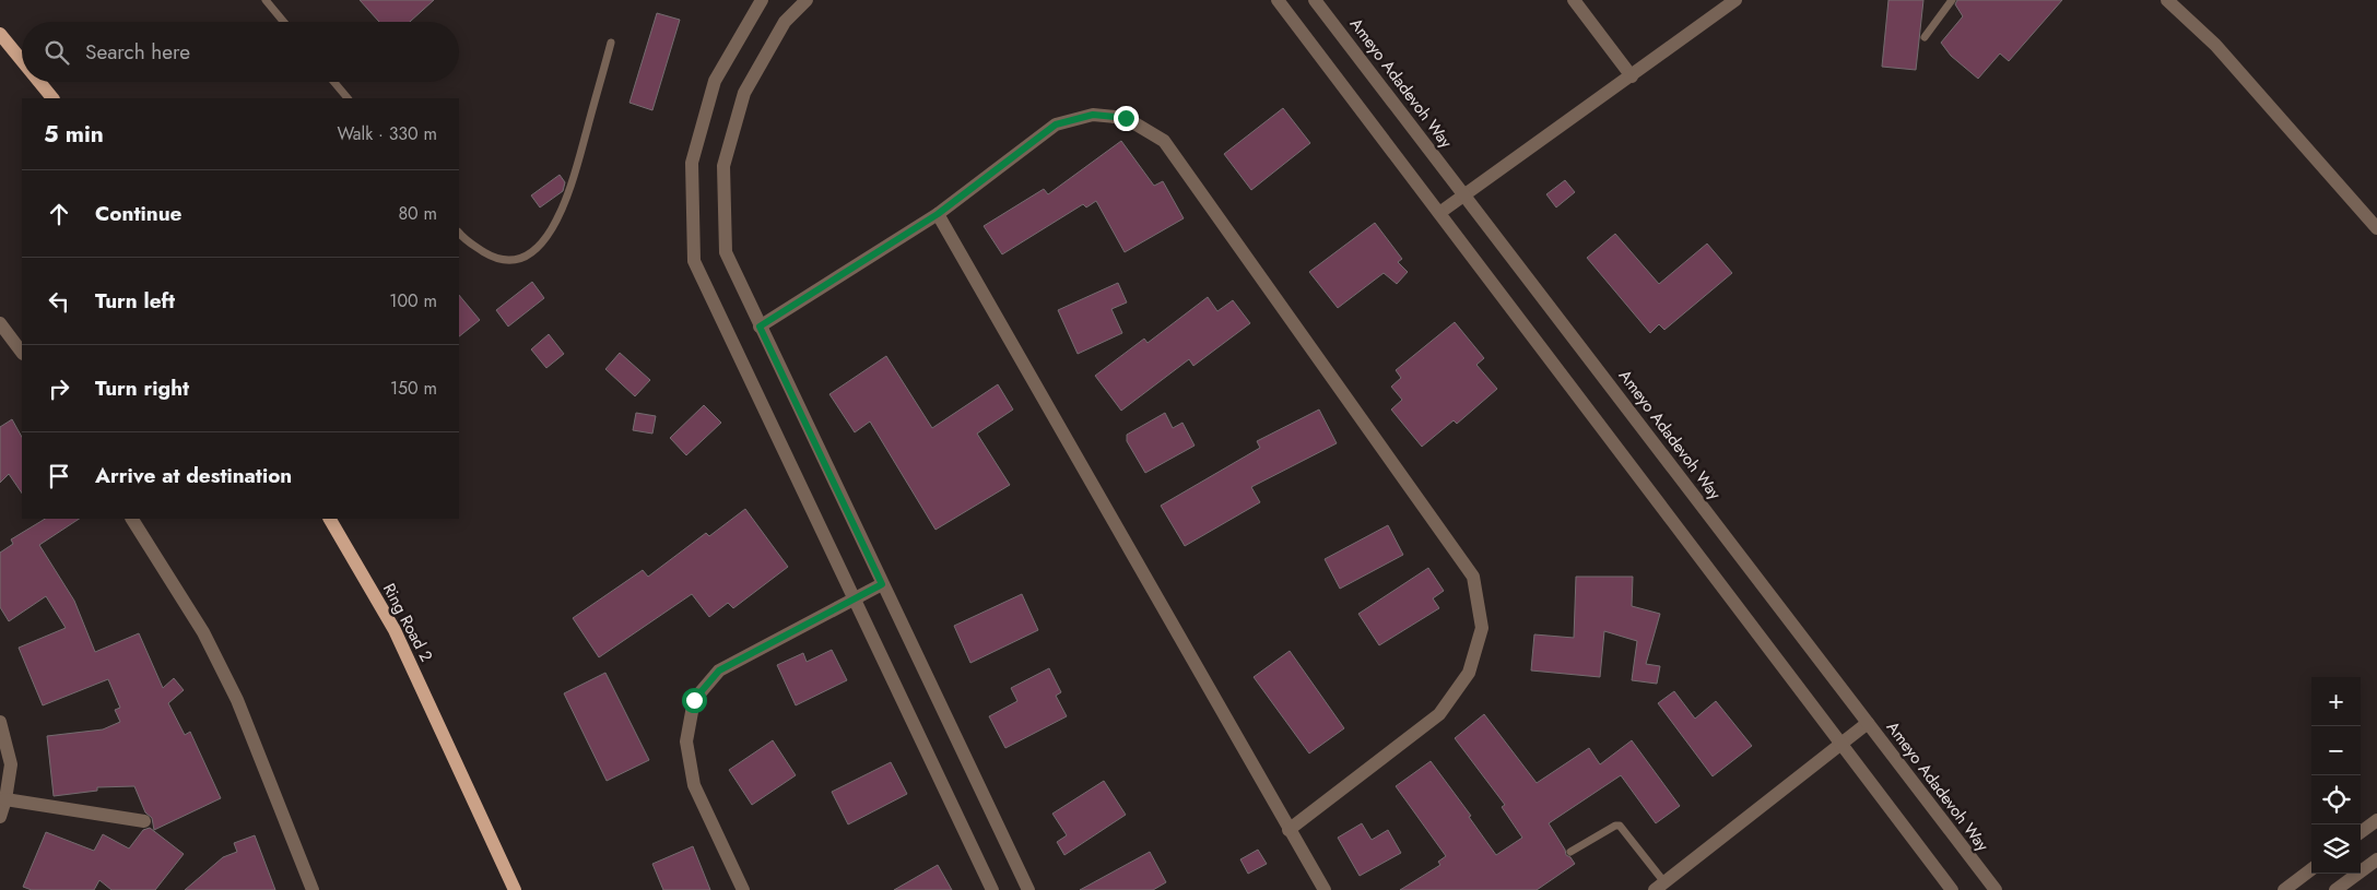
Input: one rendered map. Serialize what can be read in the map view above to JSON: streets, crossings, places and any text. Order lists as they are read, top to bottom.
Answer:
{
  "streets": {
    "main road": ["Ring Road 2"],
    "street": ["Ameyo Adadevoh Way"]
  },
  "page": {
    "search": "Search here",
    "heading": ["5 min", "Walk · 330 m"],
    "list": [
      ["Continue", "80 m"],
      ["Turn left", "100 m"],
      ["Turn right", "150 m"],
      "Arrive at destination"
    ],
    "map_buttons": ["+", "−"]
  }
}
